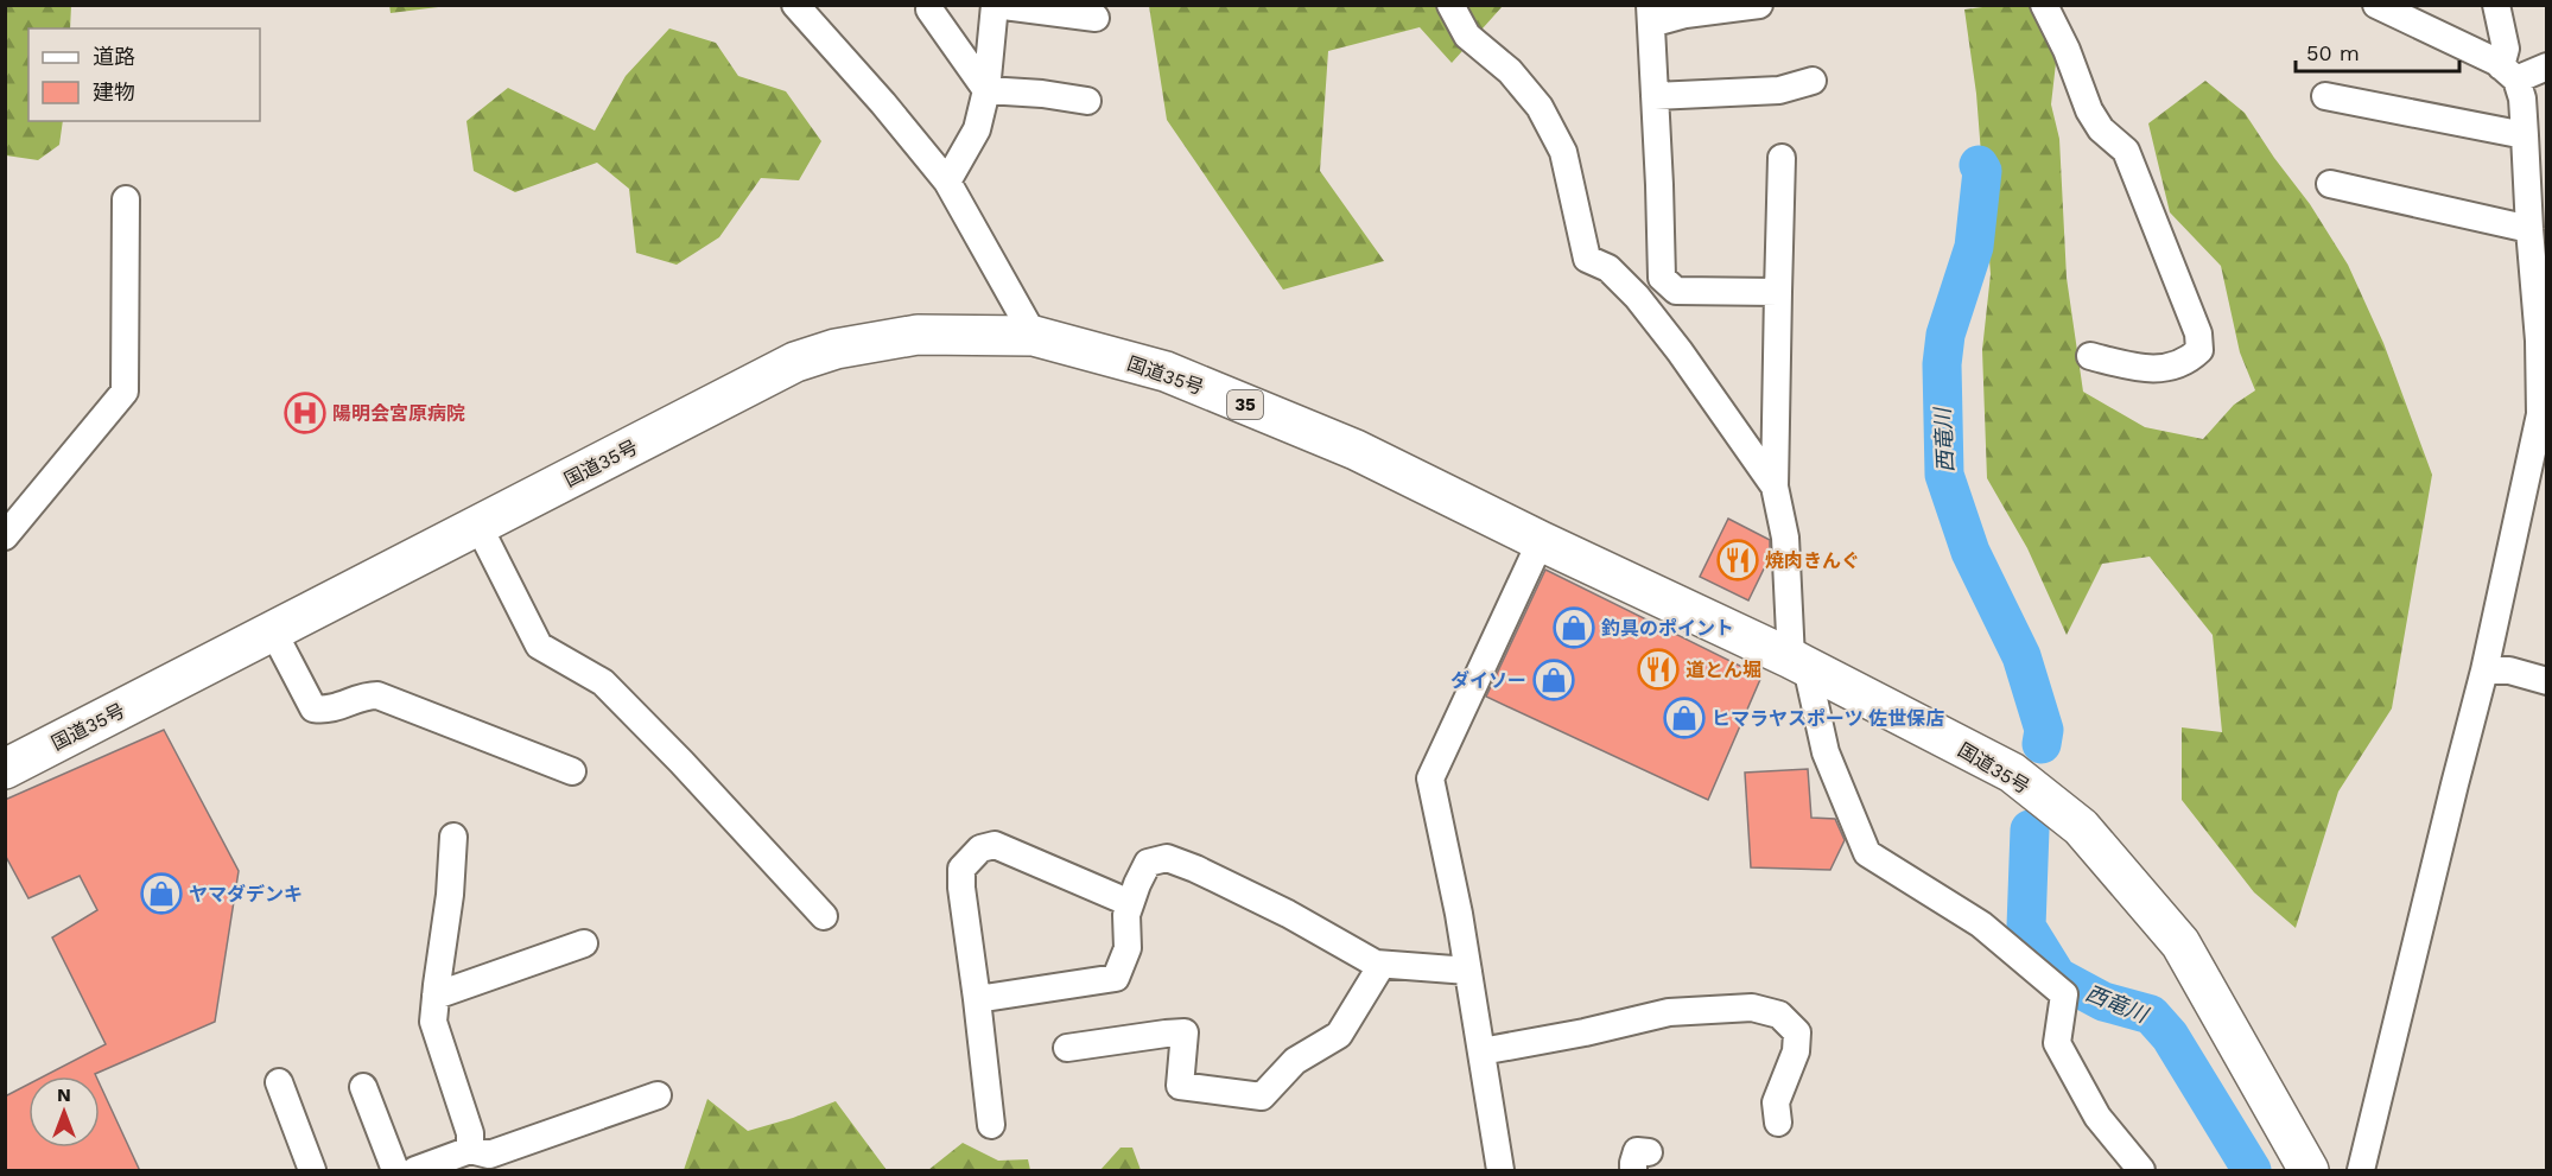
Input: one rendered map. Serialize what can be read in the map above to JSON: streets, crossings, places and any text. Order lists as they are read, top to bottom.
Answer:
{
  "streets": {
    "highway": ["国道35号", "35"]
  },
  "water": ["西竜川"],
  "places": {
    "hospital": ["陽明会宮原病院"],
    "restaurant": ["焼肉きんぐ", "道とん堀"],
    "shop": [
      "釣具のポイント",
      "ダイソー",
      "ヒマラヤスポーツ 佐世保店",
      "ヤマダデンキ"
    ]
  },
  "legend": ["道路", "建物"],
  "scale_bar": "50 m",
  "north": "top"
}
